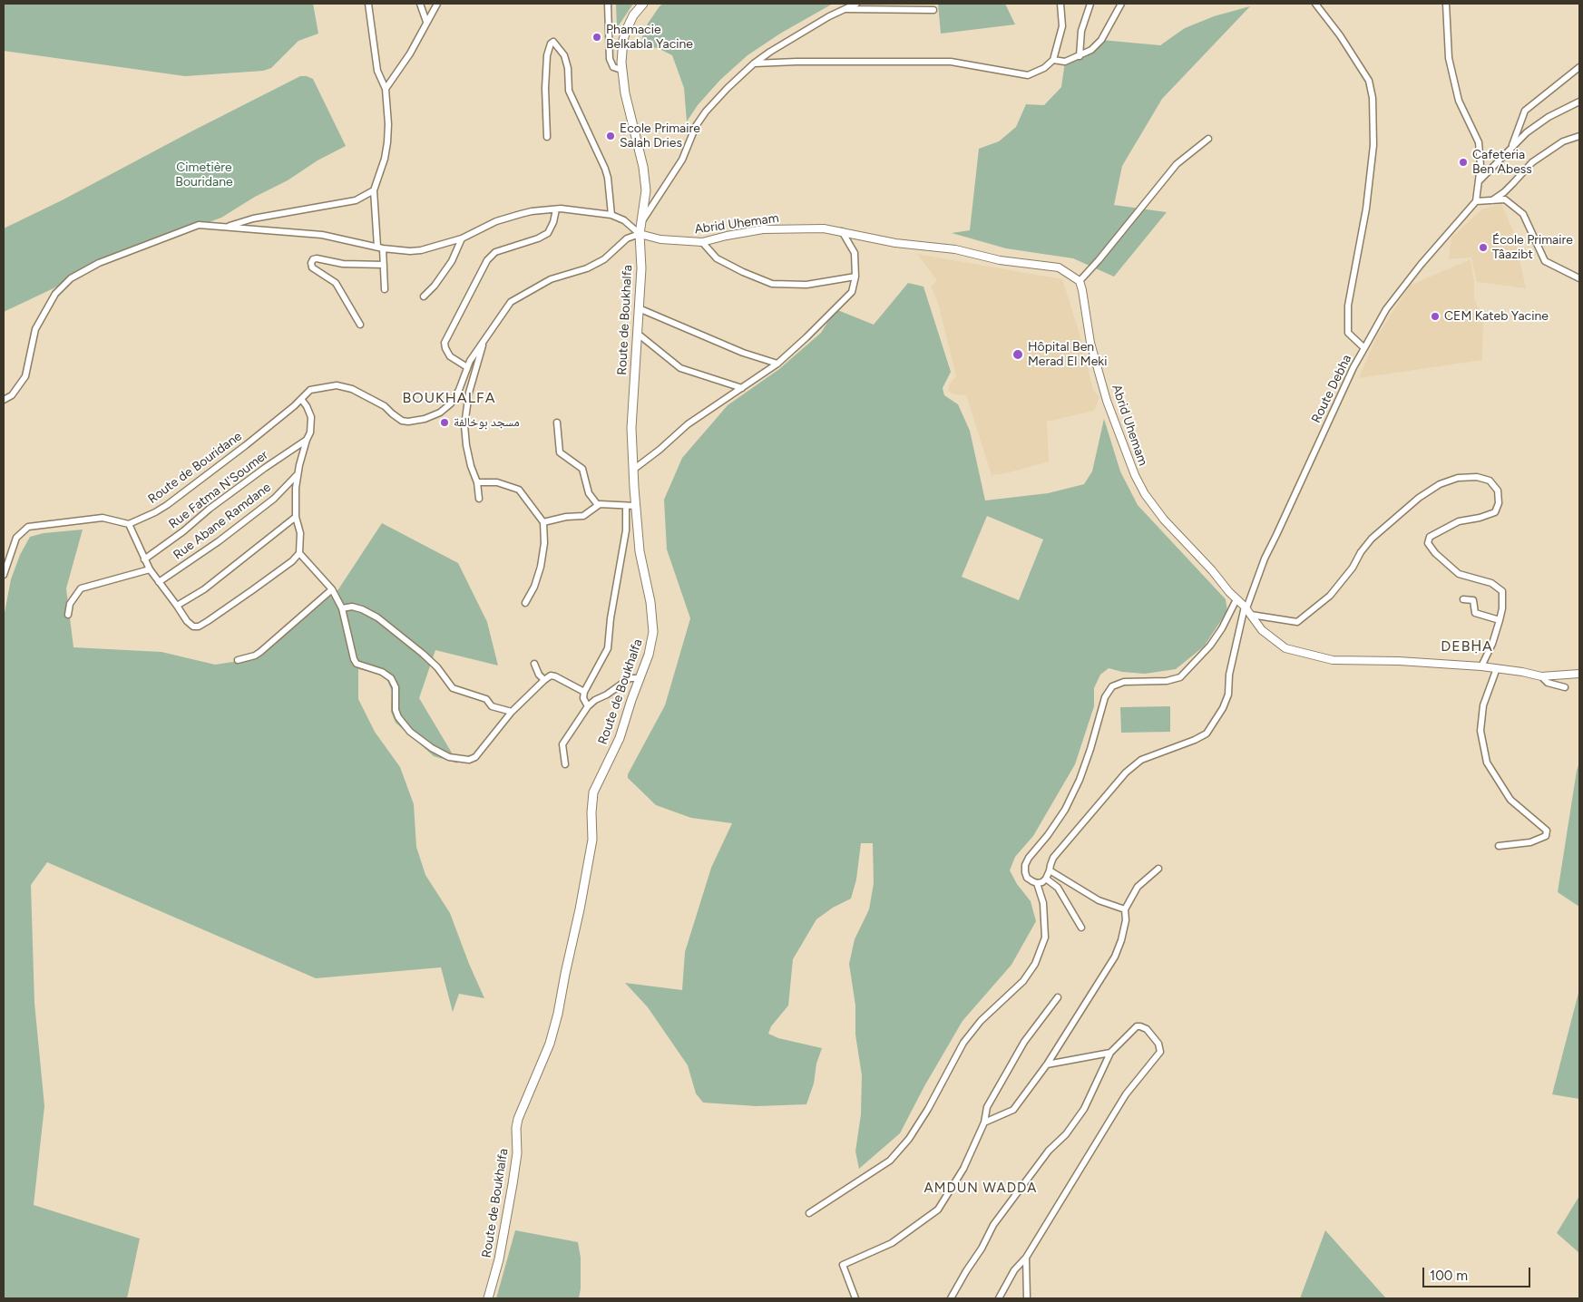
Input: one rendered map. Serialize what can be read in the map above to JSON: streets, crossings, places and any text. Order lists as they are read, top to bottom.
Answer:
{
  "streets": {
    "main road": ["Route de Boukhalfa"],
    "street": [
      "Abrid Uhemam",
      "Route Debha",
      "Route de Bouridane",
      "Rue Fatma N'Soumer",
      "Rue Abane Ramdane"
    ]
  },
  "crossings": [
    ["Abrid Uhemam", "Route de Boukhalfa"],
    ["Abrid Uhemam", "Route Debha"]
  ],
  "districts": ["BOUKHALFA", "DEBḤA", "AMDUN WADDA"],
  "parks": ["Cimetière Bouridane"],
  "places": [
    "Phamacie Belkabla Yacine",
    "Ecole Primaire Salah Dries",
    "Cafeteria Ben Abess",
    "École Primaire Tâazibt",
    "CEM Kateb Yacine",
    "Hôpital Ben Merad El Meki",
    "مسجد بوخالفة"
  ],
  "scale_bar": "100 m"
}
